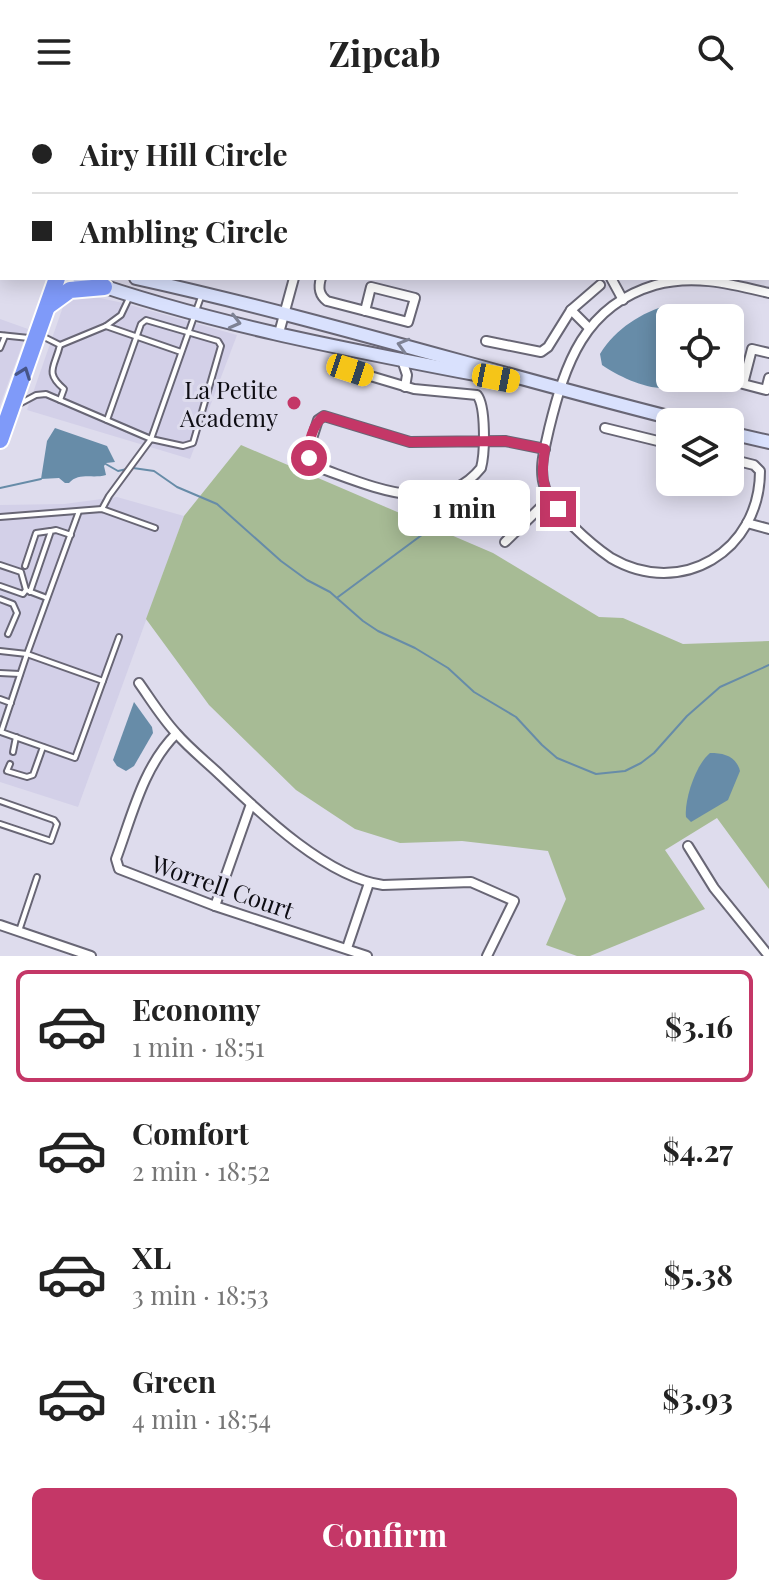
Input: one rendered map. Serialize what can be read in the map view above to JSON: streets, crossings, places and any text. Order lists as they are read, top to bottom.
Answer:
{
  "streets": {
    "street": ["Worrell Court"]
  },
  "places": ["La Petite Academy"],
  "page": {
    "header": "Zipcab",
    "banner": ["Airy Hill Circle", "Ambling Circle"],
    "bubble": "1 min",
    "list": [
      {
        "name": "Economy",
        "note": "1 min · 18:51",
        "value": "$3.16"
      },
      {
        "name": "Comfort",
        "note": "2 min · 18:52",
        "value": "$4.27"
      },
      {
        "name": "XL",
        "note": "3 min · 18:53",
        "value": "$5.38"
      },
      {
        "name": "Green",
        "note": "4 min · 18:54",
        "value": "$3.93"
      }
    ],
    "buttons": "Confirm"
  }
}
